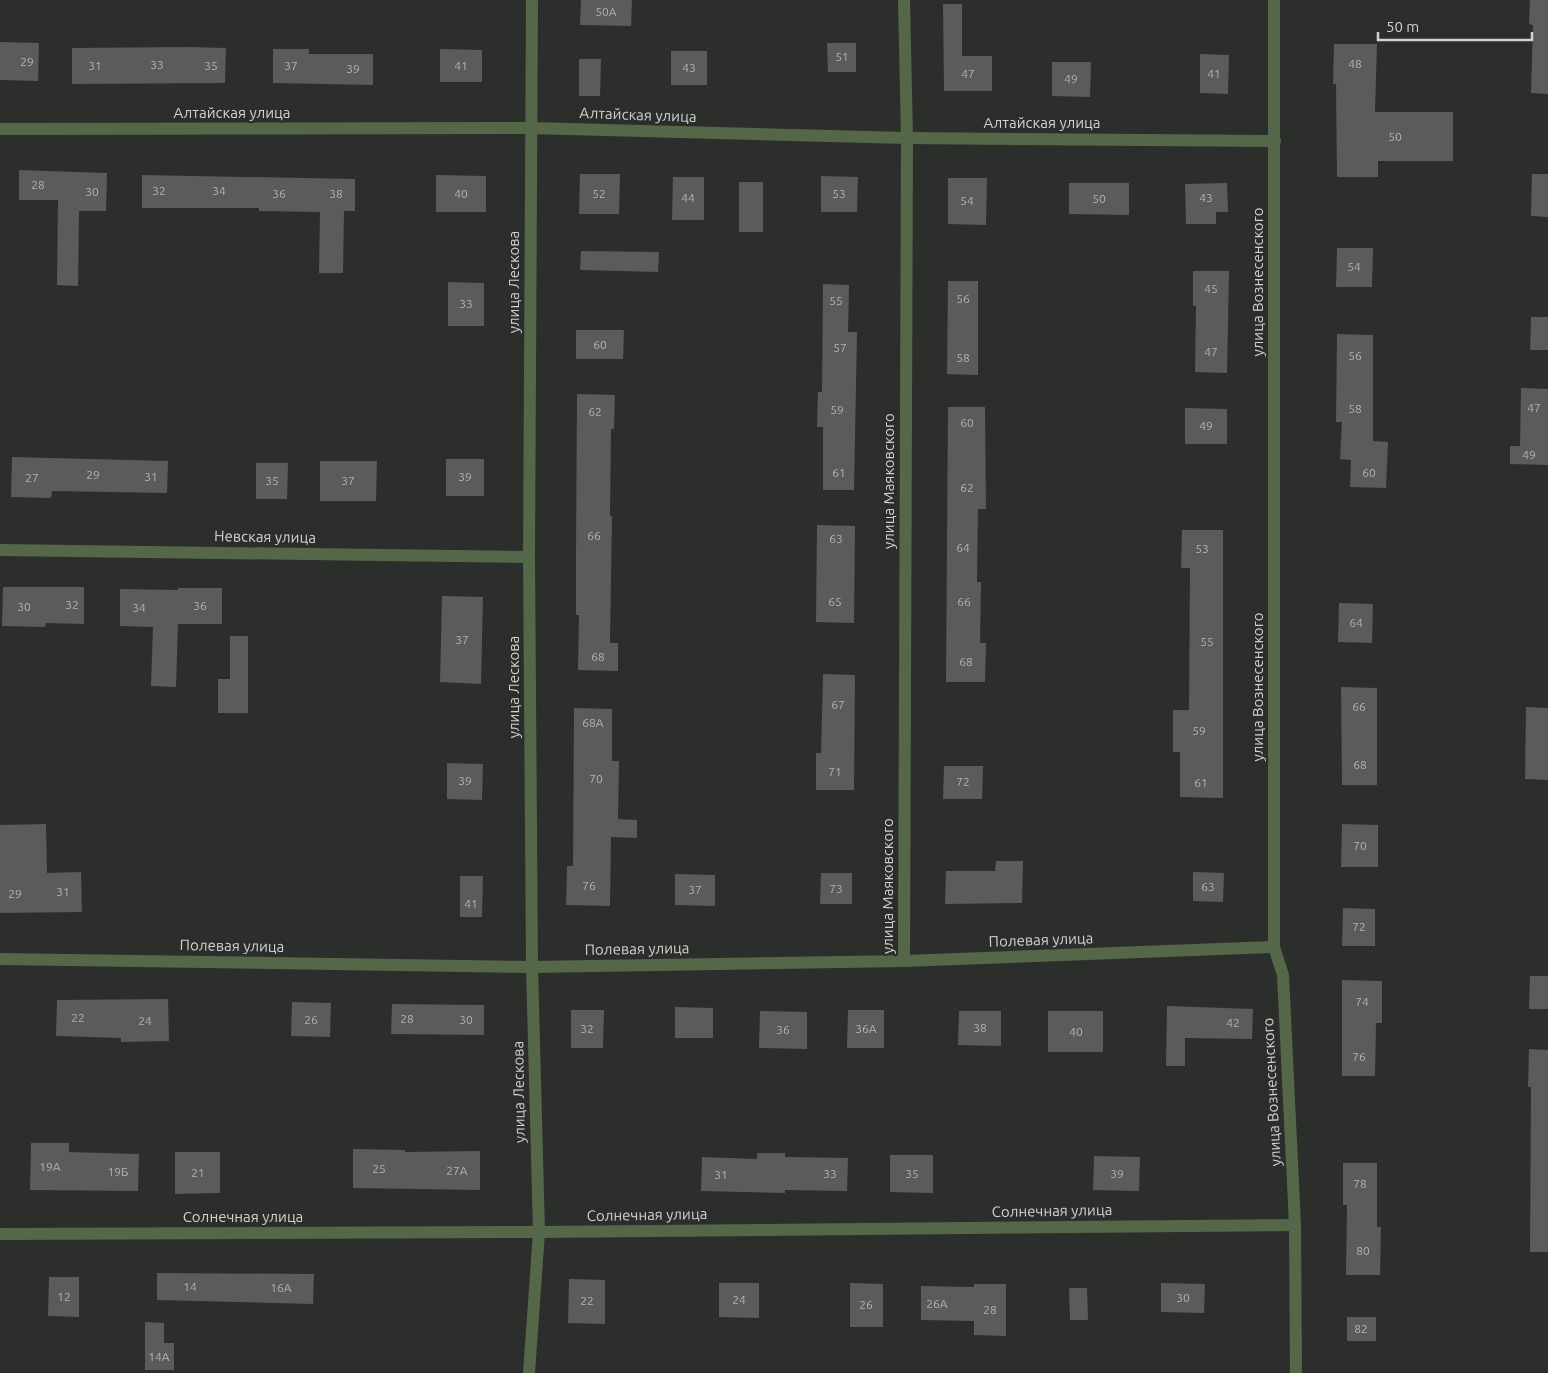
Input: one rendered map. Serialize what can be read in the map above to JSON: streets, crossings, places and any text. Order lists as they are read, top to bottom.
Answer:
{
  "streets": {
    "street": [
      "Алтайская улица",
      "улица Лескова",
      "улица Вознесенского",
      "улица Маяковского",
      "Невская улица",
      "Полевая улица",
      "Солнечная улица"
    ]
  },
  "crossings": [
    ["Алтайская улица", "улица Лескова"],
    ["Алтайская улица", "улица Вознесенского"],
    ["Алтайская улица", "улица Маяковского"],
    ["улица Лескова", "Невская улица"],
    ["улица Лескова", "Полевая улица"],
    ["улица Лескова", "Солнечная улица"],
    ["улица Вознесенского", "Полевая улица"],
    ["улица Вознесенского", "Солнечная улица"],
    ["улица Маяковского", "Полевая улица"]
  ],
  "house_numbers": [
    "50А",
    "51",
    "29",
    "48",
    "33",
    "31",
    "35",
    "37",
    "41",
    "43",
    "39",
    "47",
    "41",
    "49",
    "50",
    "28",
    "32",
    "34",
    "30",
    "36",
    "38",
    "40",
    "52",
    "53",
    "44",
    "43",
    "50",
    "54",
    "54",
    "45",
    "56",
    "55",
    "33",
    "60",
    "57",
    "47",
    "56",
    "58",
    "47",
    "58",
    "59",
    "62",
    "60",
    "49",
    "49",
    "61",
    "60",
    "29",
    "31",
    "39",
    "27",
    "35",
    "37",
    "62",
    "66",
    "63",
    "64",
    "53",
    "65",
    "66",
    "32",
    "36",
    "30",
    "34",
    "64",
    "37",
    "55",
    "68",
    "68",
    "67",
    "66",
    "68А",
    "59",
    "68",
    "71",
    "70",
    "39",
    "72",
    "61",
    "70",
    "76",
    "63",
    "73",
    "37",
    "31",
    "29",
    "41",
    "72",
    "74",
    "22",
    "28",
    "26",
    "30",
    "24",
    "42",
    "38",
    "32",
    "36А",
    "36",
    "40",
    "76",
    "19А",
    "25",
    "27А",
    "19Б",
    "21",
    "33",
    "35",
    "39",
    "31",
    "78",
    "80",
    "14",
    "16А",
    "12",
    "30",
    "24",
    "22",
    "26А",
    "26",
    "28",
    "82",
    "14А"
  ],
  "scale_bar": "50 m"
}
